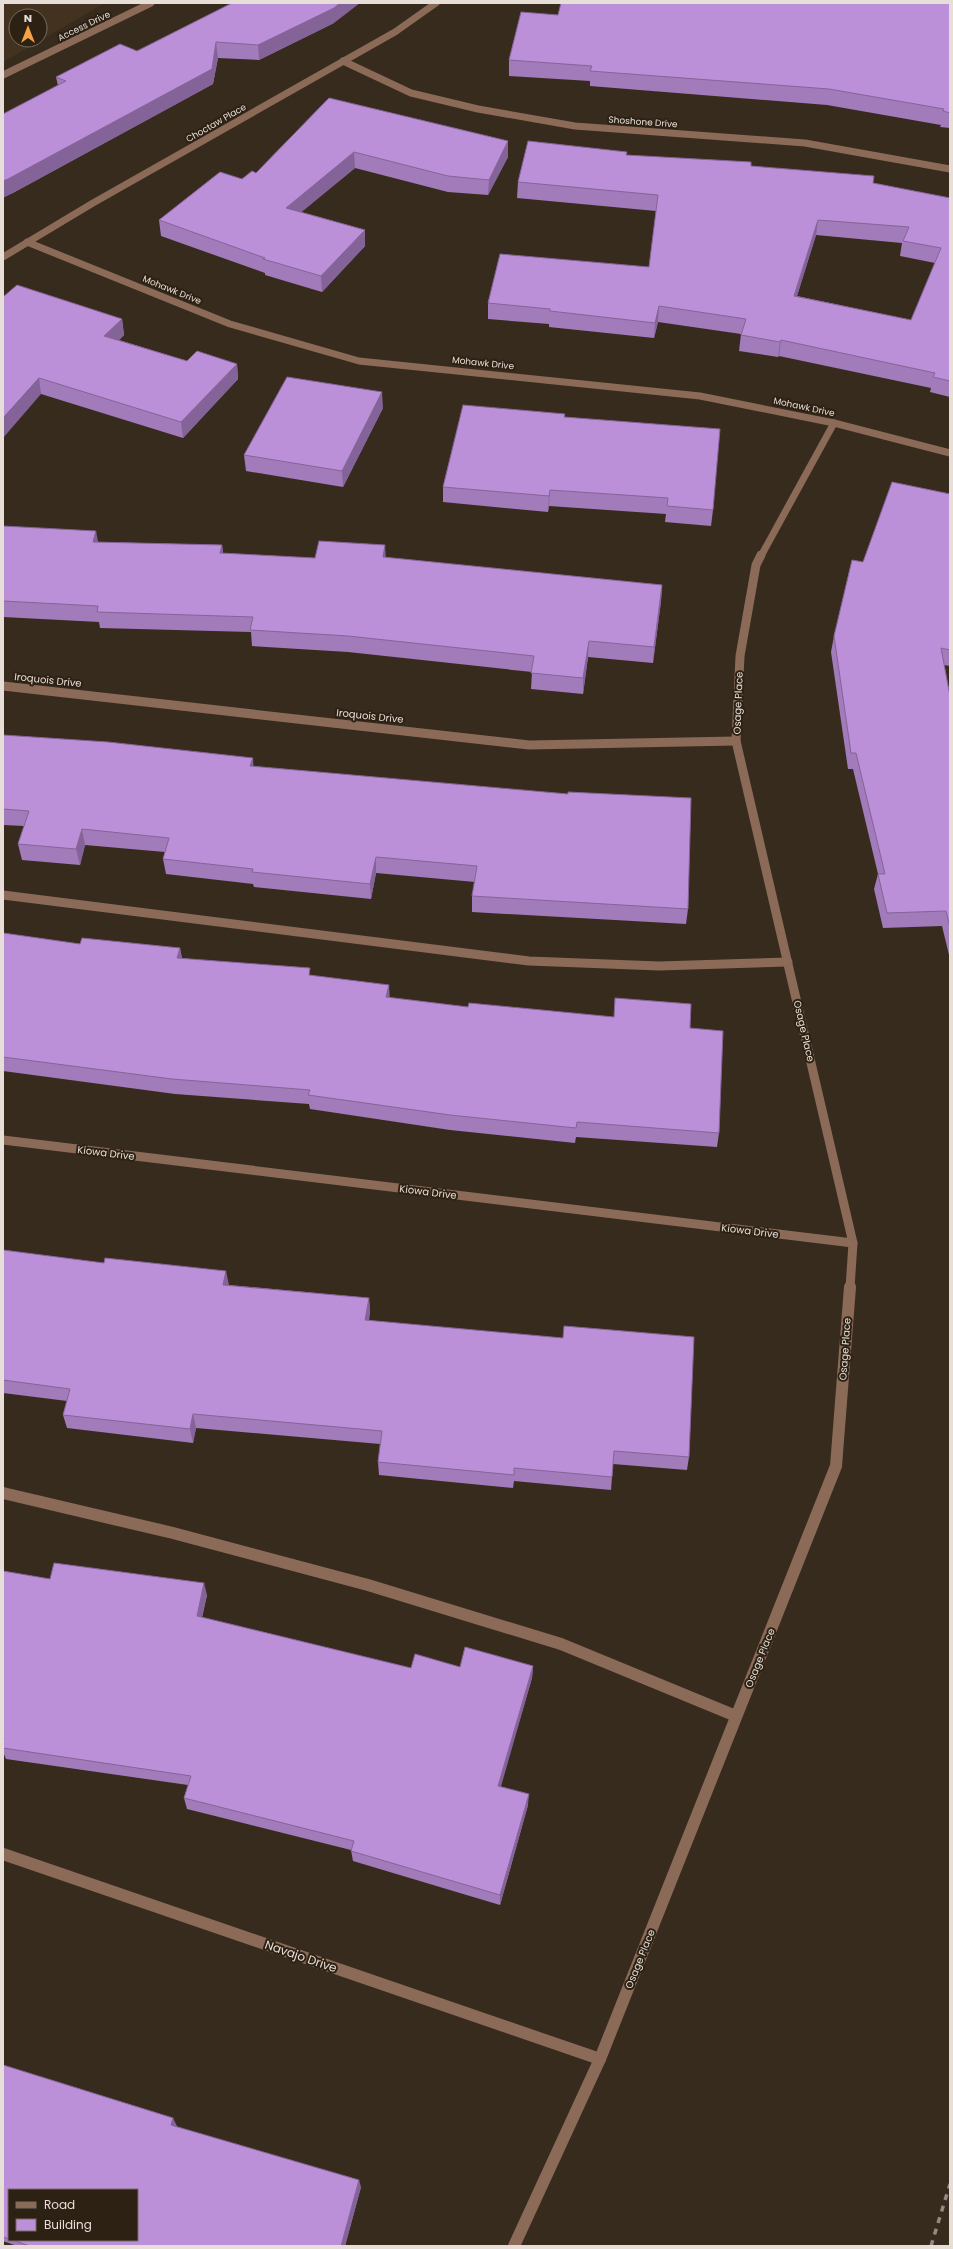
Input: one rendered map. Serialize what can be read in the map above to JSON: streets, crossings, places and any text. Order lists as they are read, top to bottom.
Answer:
{
  "streets": {
    "street": [
      "Access Drive",
      "Shoshone Drive",
      "Choctaw Place",
      "Mohawk Drive",
      "Iroquois Drive",
      "Osage Place",
      "Kiowa Drive",
      "Navajo Drive"
    ]
  },
  "crossings": [
    ["Shoshone Drive", "Choctaw Place"],
    ["Choctaw Place", "Mohawk Drive"],
    ["Mohawk Drive", "Osage Place"],
    ["Iroquois Drive", "Osage Place"],
    ["Osage Place", "Kiowa Drive"],
    ["Osage Place", "Navajo Drive"]
  ],
  "legend": ["Road", "Building"],
  "north": "top"
}
